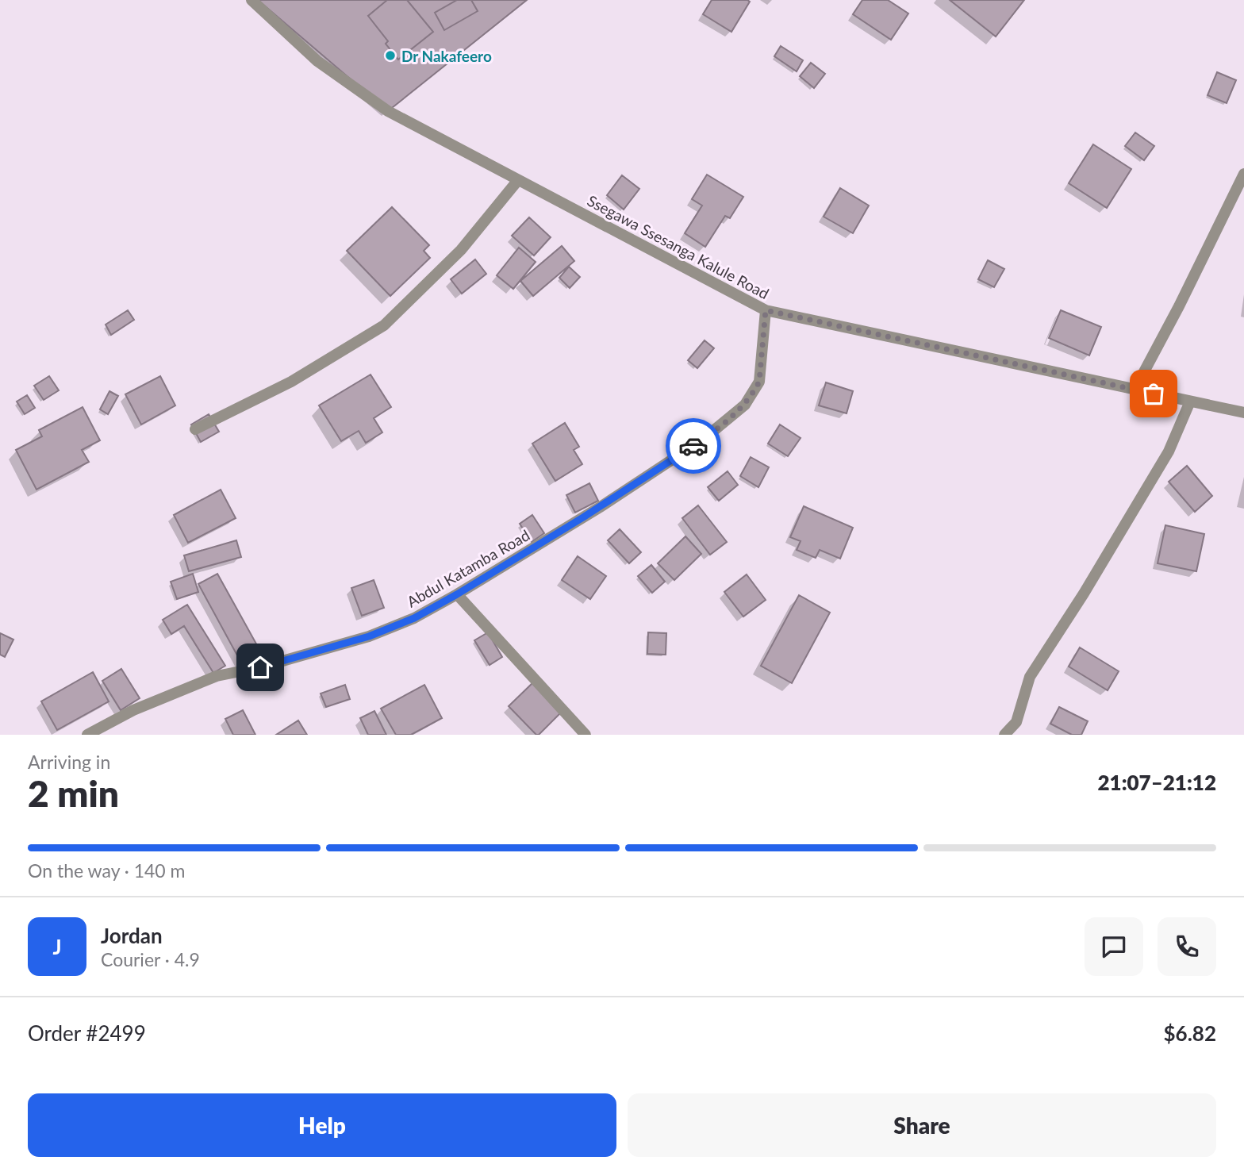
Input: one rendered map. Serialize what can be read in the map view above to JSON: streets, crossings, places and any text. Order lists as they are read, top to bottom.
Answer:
{
  "streets": {
    "street": ["Ssegawa Ssesanga Kalule Road", "Abdul Katamba Road"]
  },
  "crossings": [
    ["Ssegawa Ssesanga Kalule Road", "Abdul Katamba Road"]
  ],
  "places": ["Dr Nakafeero"],
  "page": {
    "heading": ["2 min", "Arriving in", "21:07–21:12"],
    "panel": [
      "Jordan",
      "Courier · 4.9",
      "Order #2499",
      "$6.82"
    ],
    "bar": "On the way · 140 m",
    "round": "J",
    "buttons": ["Help", "Share"]
  }
}
